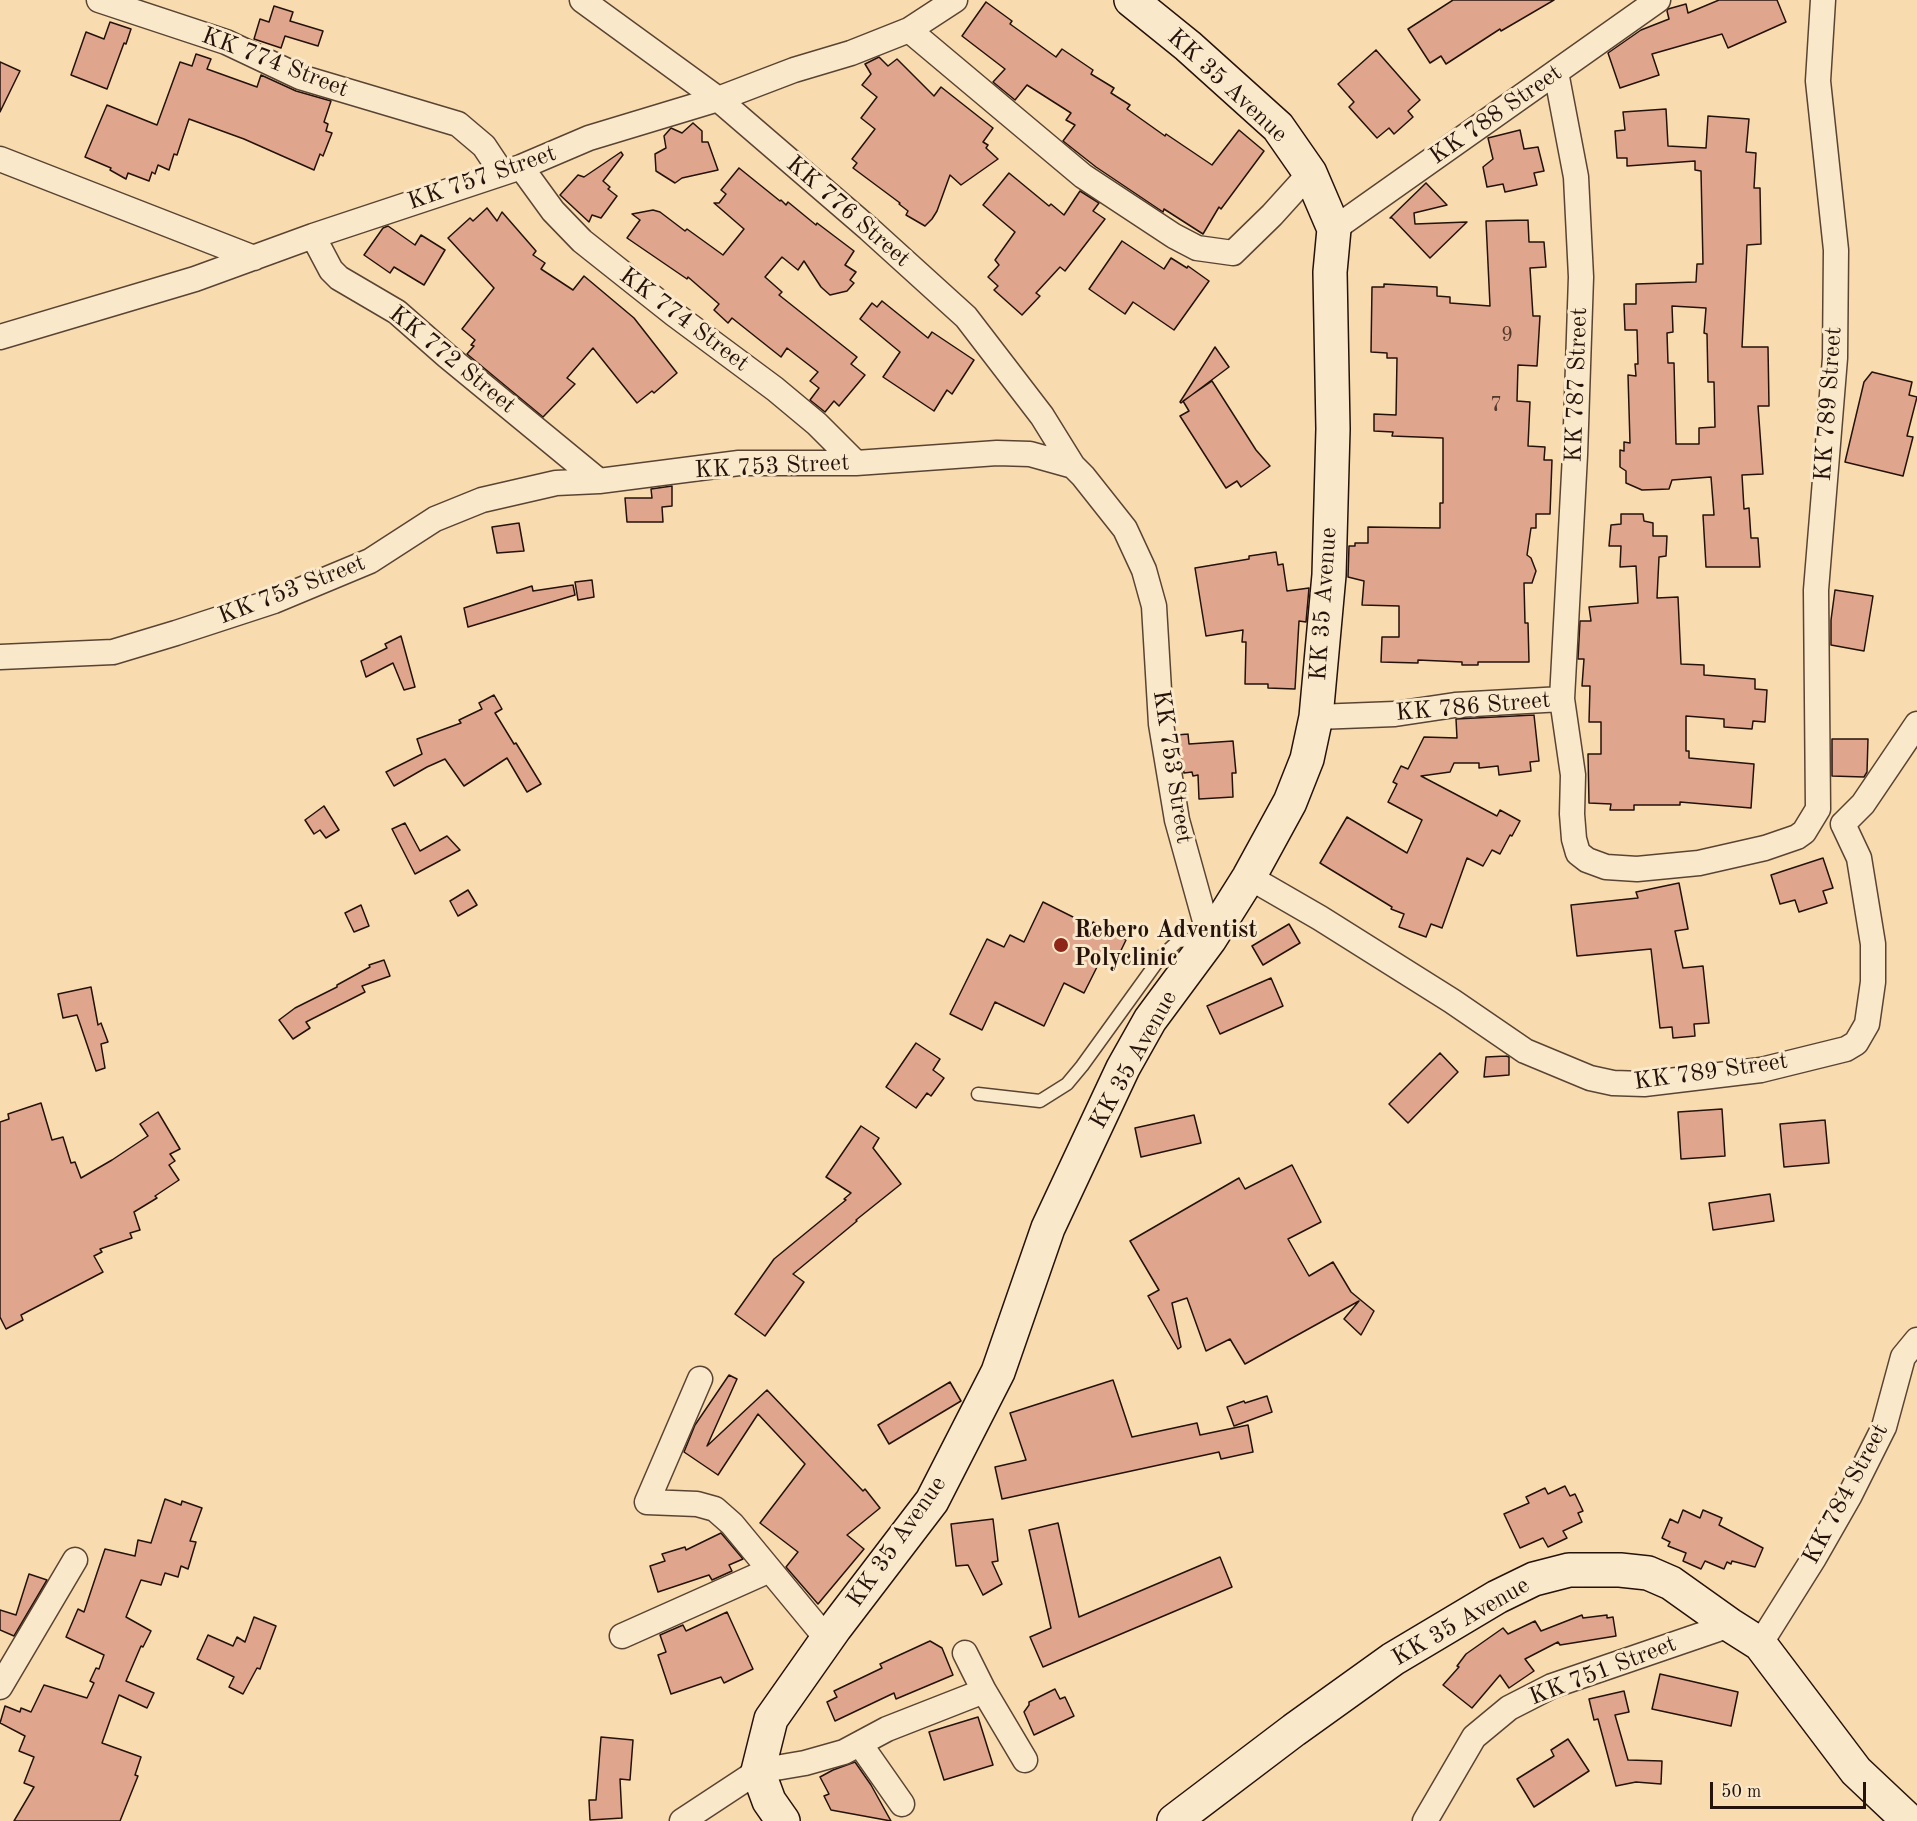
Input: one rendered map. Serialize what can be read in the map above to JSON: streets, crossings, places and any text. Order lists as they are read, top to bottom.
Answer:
{
  "streets": {
    "main road": ["KK 35 Avenue"],
    "street": [
      "KK 774 Street",
      "KK 788 Street",
      "KK 757 Street",
      "KK 776 Street",
      "KK 772 Street",
      "KK 787 Street",
      "KK 789 Street",
      "KK 753 Street",
      "KK 786 Street",
      "KK 784 Street",
      "KK 751 Street"
    ]
  },
  "crossings": [
    ["KK 774 Street", "KK 757 Street"],
    ["KK 774 Street", "KK 753 Street"],
    ["KK 35 Avenue", "KK 788 Street"],
    ["KK 35 Avenue", "KK 789 Street"],
    ["KK 35 Avenue", "KK 753 Street"],
    ["KK 35 Avenue", "KK 786 Street"],
    ["KK 35 Avenue", "KK 784 Street"],
    ["KK 35 Avenue", "KK 751 Street"],
    ["KK 788 Street", "KK 787 Street"],
    ["KK 757 Street", "KK 776 Street"],
    ["KK 757 Street", "KK 772 Street"],
    ["KK 776 Street", "KK 753 Street"],
    ["KK 772 Street", "KK 753 Street"],
    ["KK 787 Street", "KK 786 Street"],
    ["KK 789 Street", "KK 786 Street"]
  ],
  "places": ["Rebero Adventist Polyclinic"],
  "house_numbers": ["9", "7"],
  "scale_bar": "50 m"
}
